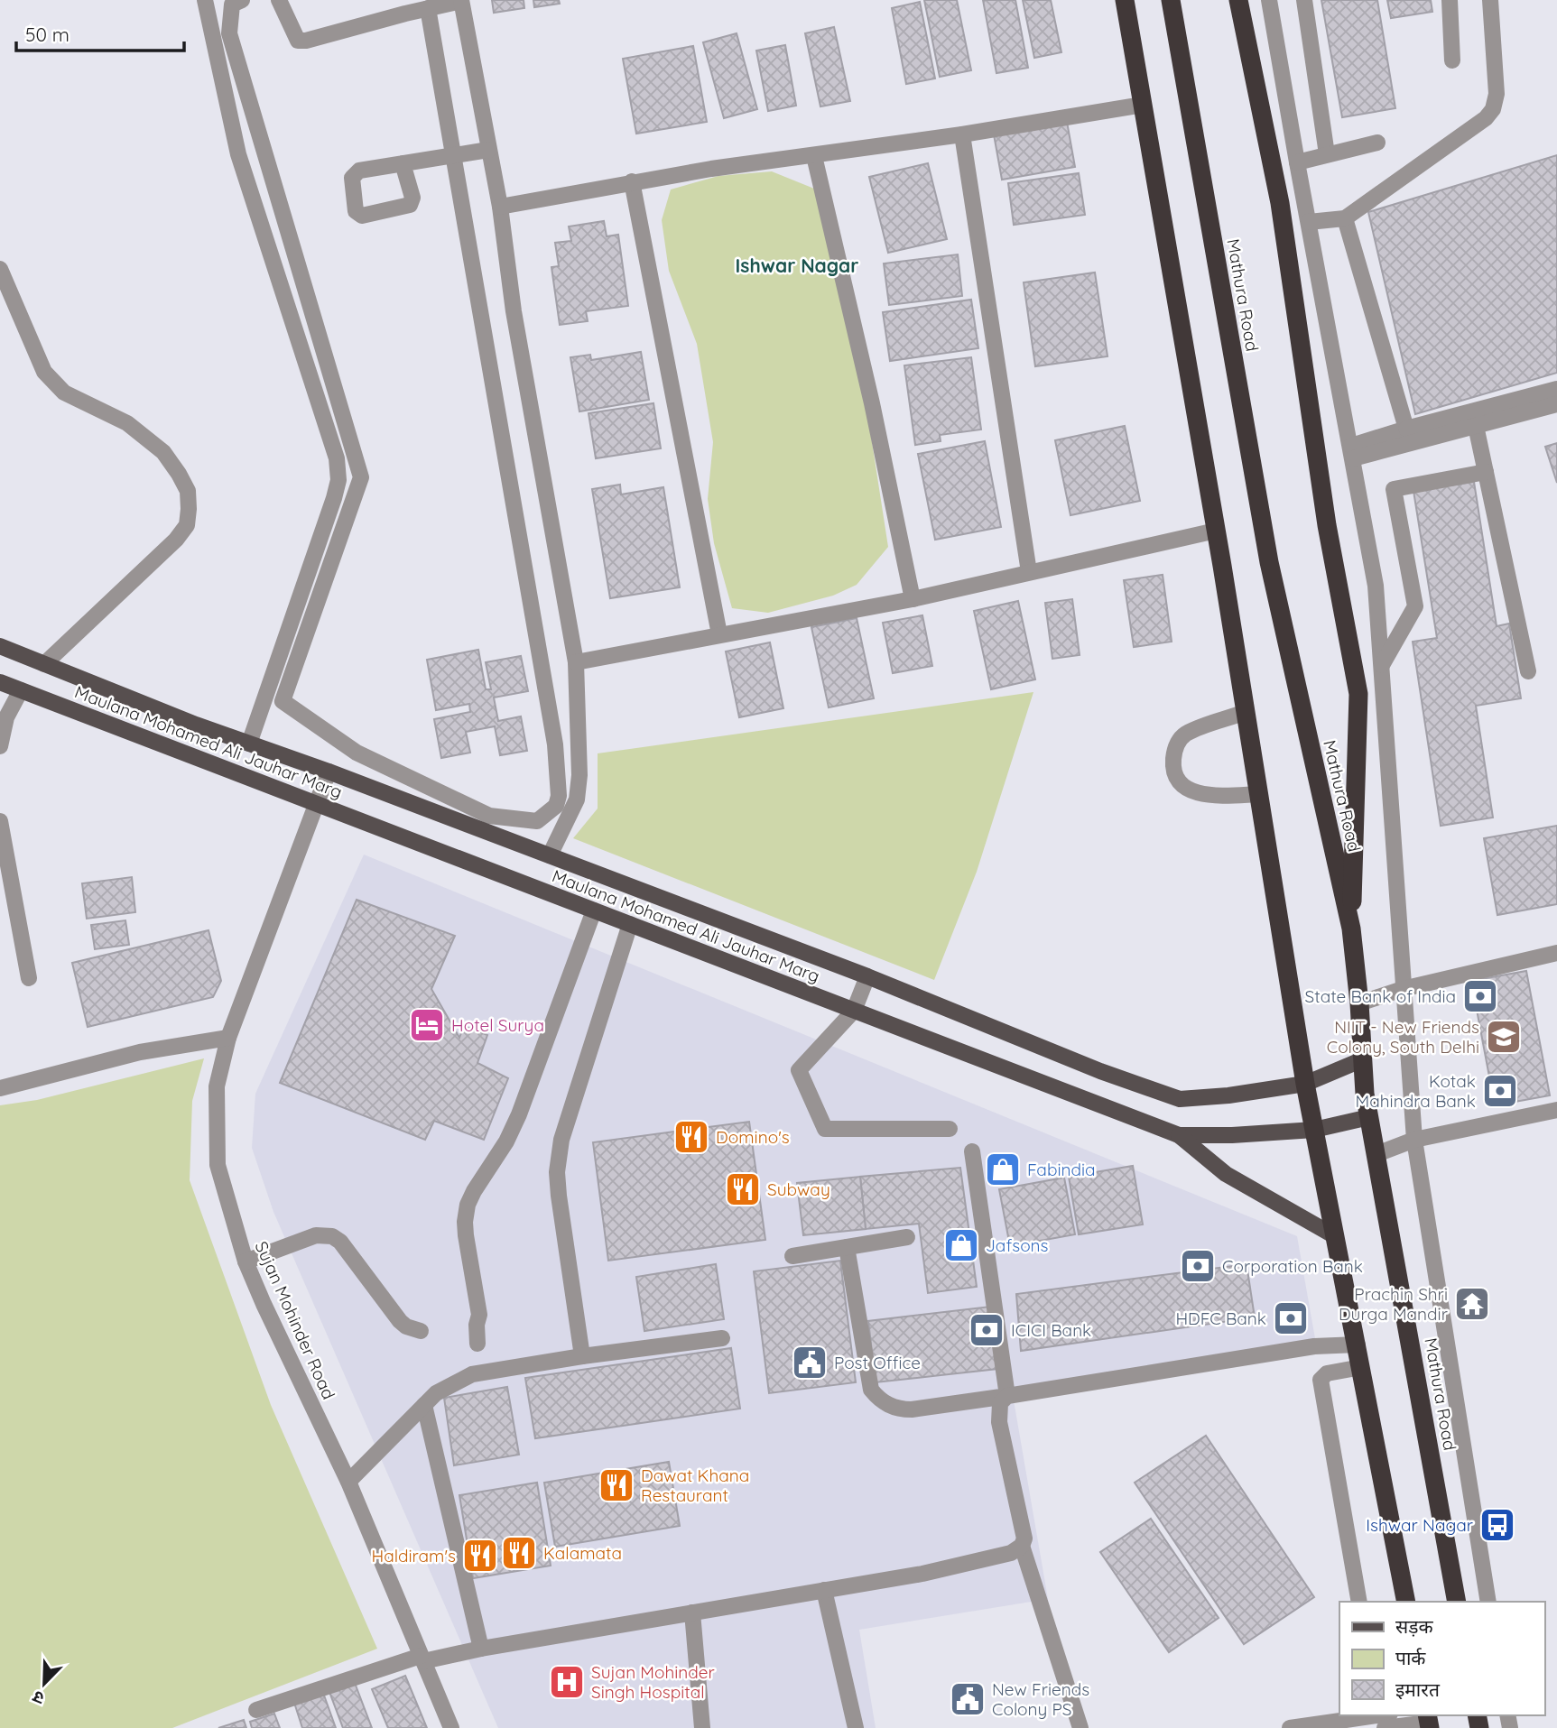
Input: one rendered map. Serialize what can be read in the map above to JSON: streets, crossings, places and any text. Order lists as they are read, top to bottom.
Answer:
{
  "streets": {
    "highway": ["Mathura Road"],
    "main road": ["Maulana Mohamed Ali Jauhar Marg"],
    "street": ["Sujan Mohinder Road"]
  },
  "crossings": [
    ["Mathura Road", "Maulana Mohamed Ali Jauhar Marg"],
    ["Maulana Mohamed Ali Jauhar Marg", "Sujan Mohinder Road"]
  ],
  "districts": ["Ishwar Nagar"],
  "places": {
    "bank": [
      "State Bank of India",
      "Kotak Mahindra Bank",
      "Corporation Bank",
      "HDFC Bank",
      "ICICI Bank"
    ],
    "hotel": ["Hotel Surya"],
    "school or university": ["NIIT - New Friends Colony, South Delhi"],
    "restaurant": [
      "Domino's",
      "Subway",
      "Dawat Khana Restaurant",
      "Kalamata",
      "Haldiram's"
    ],
    "shop": ["Fabindia", "Jafsons"],
    "temple": ["Prachin Shri Durga Mandir"],
    "public building": ["Post Office", "New Friends Colony PS"],
    "bus stop": ["Ishwar Nagar"],
    "hospital": ["Sujan Mohinder Singh Hospital"]
  },
  "legend": ["सड़क", "पार्क", "इमारत"],
  "scale_bar": "50 m",
  "north": "bottom left"
}
